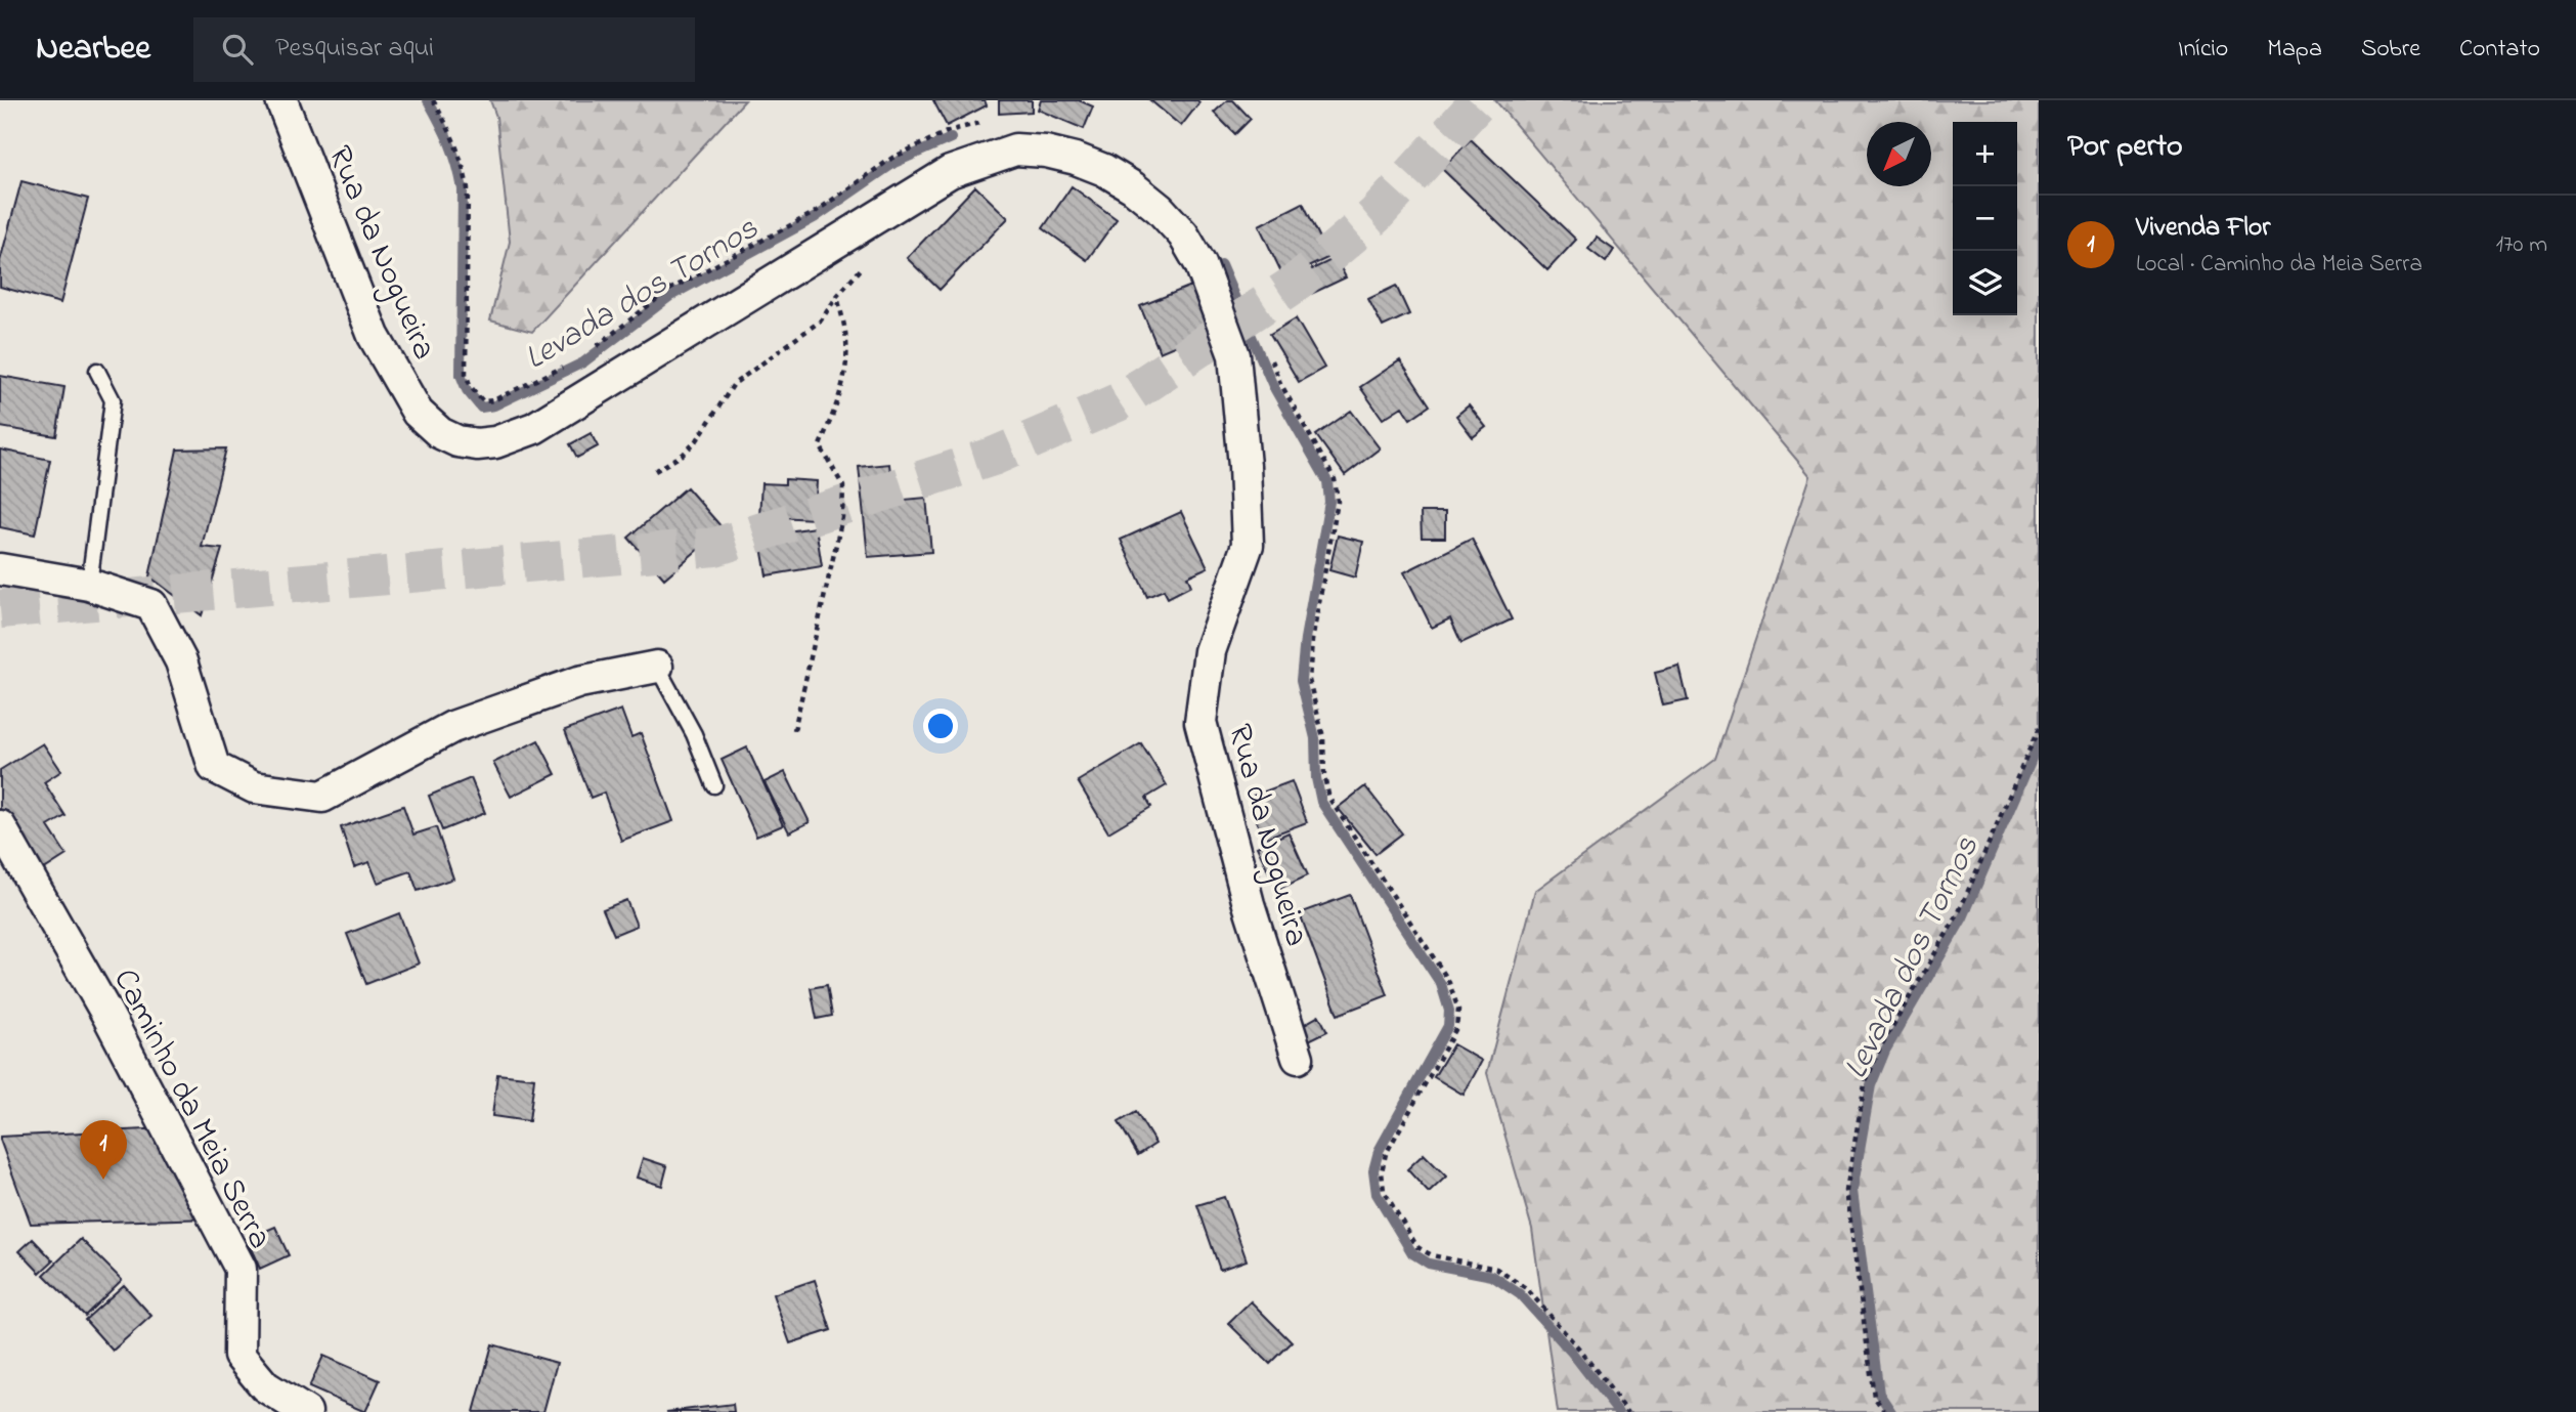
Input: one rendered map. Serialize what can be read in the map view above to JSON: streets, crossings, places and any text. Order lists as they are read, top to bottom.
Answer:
{
  "streets": {
    "street": ["Rua da Nogueira", "Caminho da Meia Serra"]
  },
  "water": ["Levada dos Tornos"],
  "north": "bottom left",
  "page": {
    "header": "Nearbee",
    "search": "Pesquisar aqui",
    "nav": [
      "Início",
      "Mapa",
      "Sobre",
      "Contato"
    ],
    "heading": "Por perto",
    "map_buttons": ["+", "−"],
    "list": [
      {
        "mark": "1",
        "name": "Vivenda Flor",
        "note": "Local · Caminho da Meia Serra",
        "value": "170 m"
      }
    ],
    "pins": "1"
  }
}
